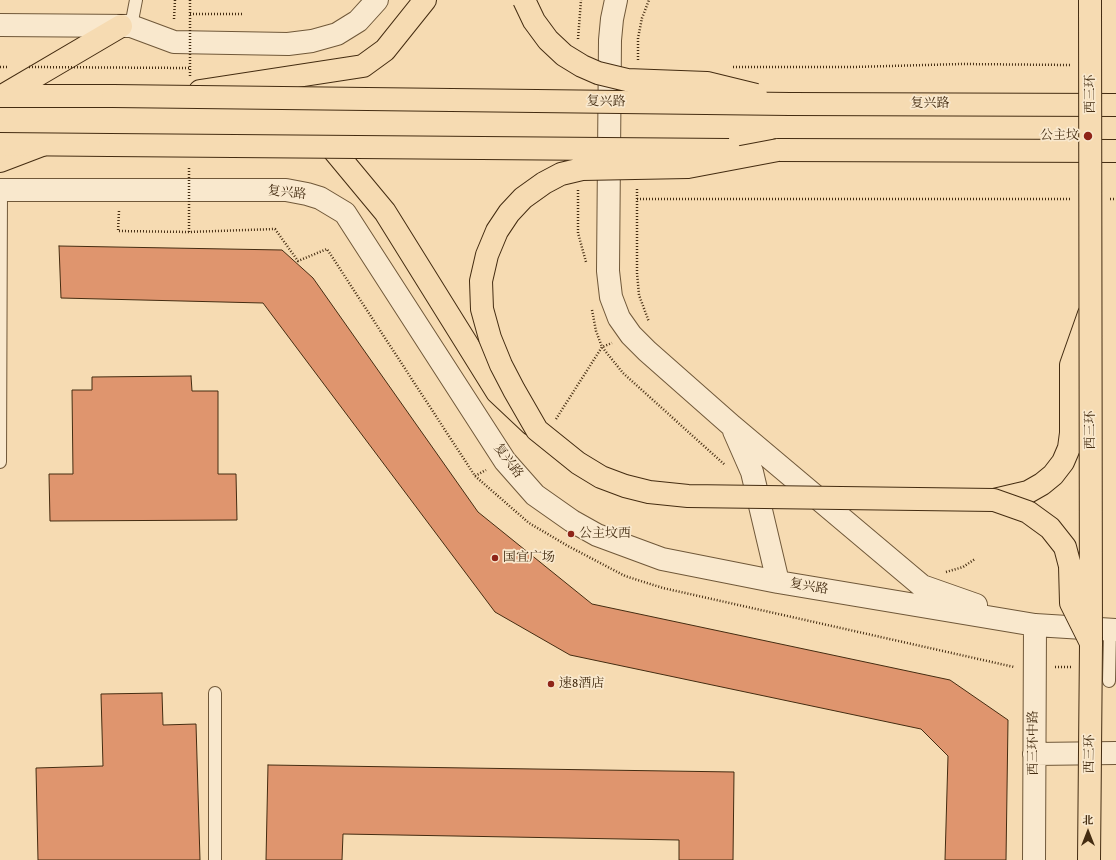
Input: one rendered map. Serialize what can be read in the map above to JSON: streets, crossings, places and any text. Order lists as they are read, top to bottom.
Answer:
{
  "streets": {
    "main road": ["西三环", "复兴路"],
    "street": ["西三环中路"]
  },
  "crossings": [
    ["复兴路", "西三环中路"]
  ],
  "places": [
    "公主坟",
    "公主坟西",
    "国宜广场",
    "速8酒店"
  ],
  "north": "top"
}
